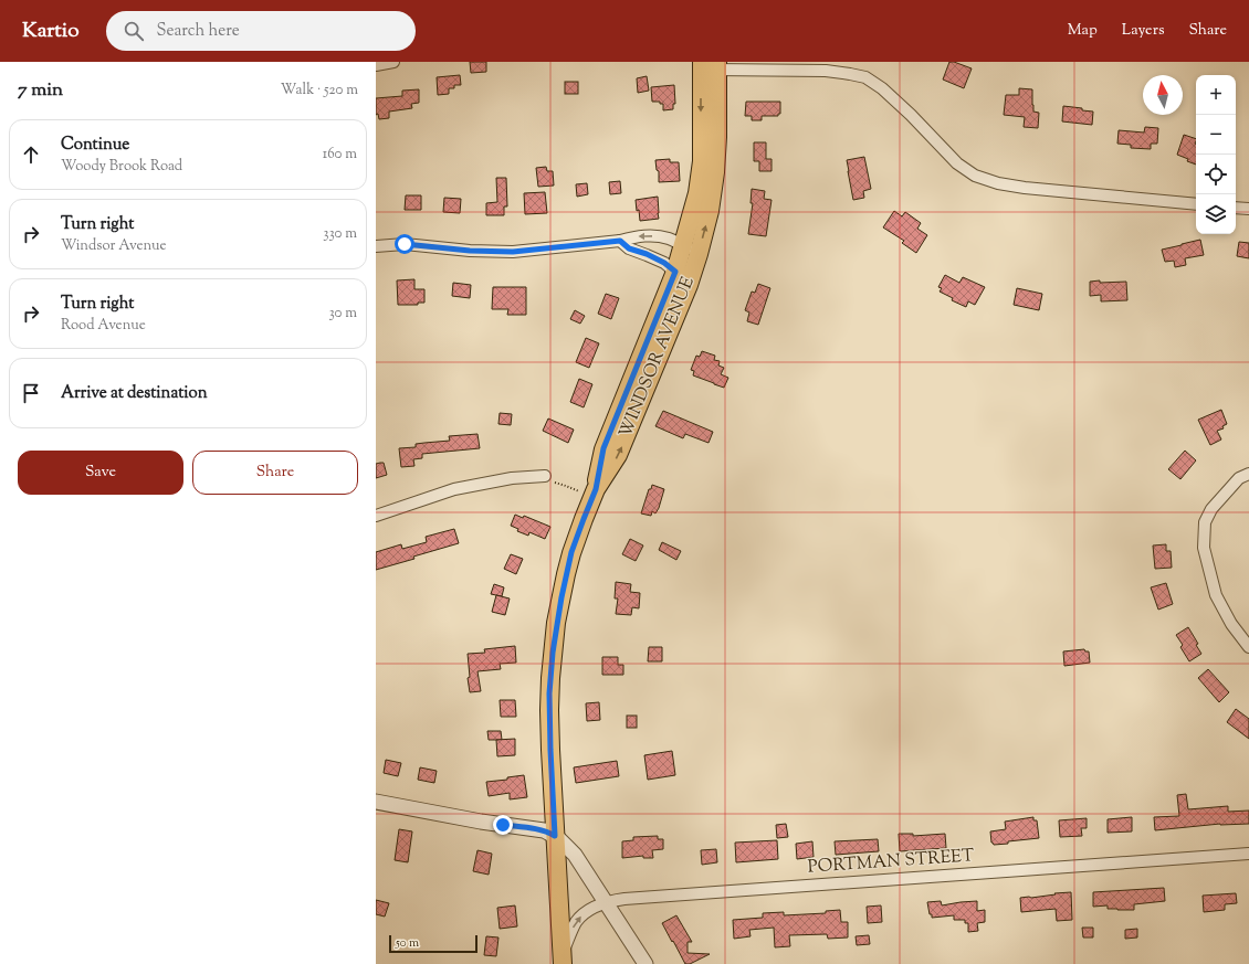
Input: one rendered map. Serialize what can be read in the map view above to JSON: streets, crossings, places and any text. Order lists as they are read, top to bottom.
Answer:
{
  "streets": {
    "main road": ["WINDSOR AVENUE"],
    "street": ["PORTMAN STREET"]
  },
  "crossings": [
    ["WINDSOR AVENUE", "PORTMAN STREET"]
  ],
  "scale_bar": "50 m",
  "north": "top",
  "page": {
    "header": "Kartio",
    "search": "Search here",
    "nav": ["Map", "Layers", "Share"],
    "heading": ["7 min", "Walk · 520 m"],
    "map_buttons": ["+", "−"],
    "list": [
      ["Continue", "Woody Brook Road", "160 m"],
      ["Turn right", "Windsor Avenue", "330 m"],
      ["Turn right", "Rood Avenue", "30 m"],
      "Arrive at destination"
    ],
    "buttons": ["Save", "Share"],
    "scale": "50 m"
  }
}
